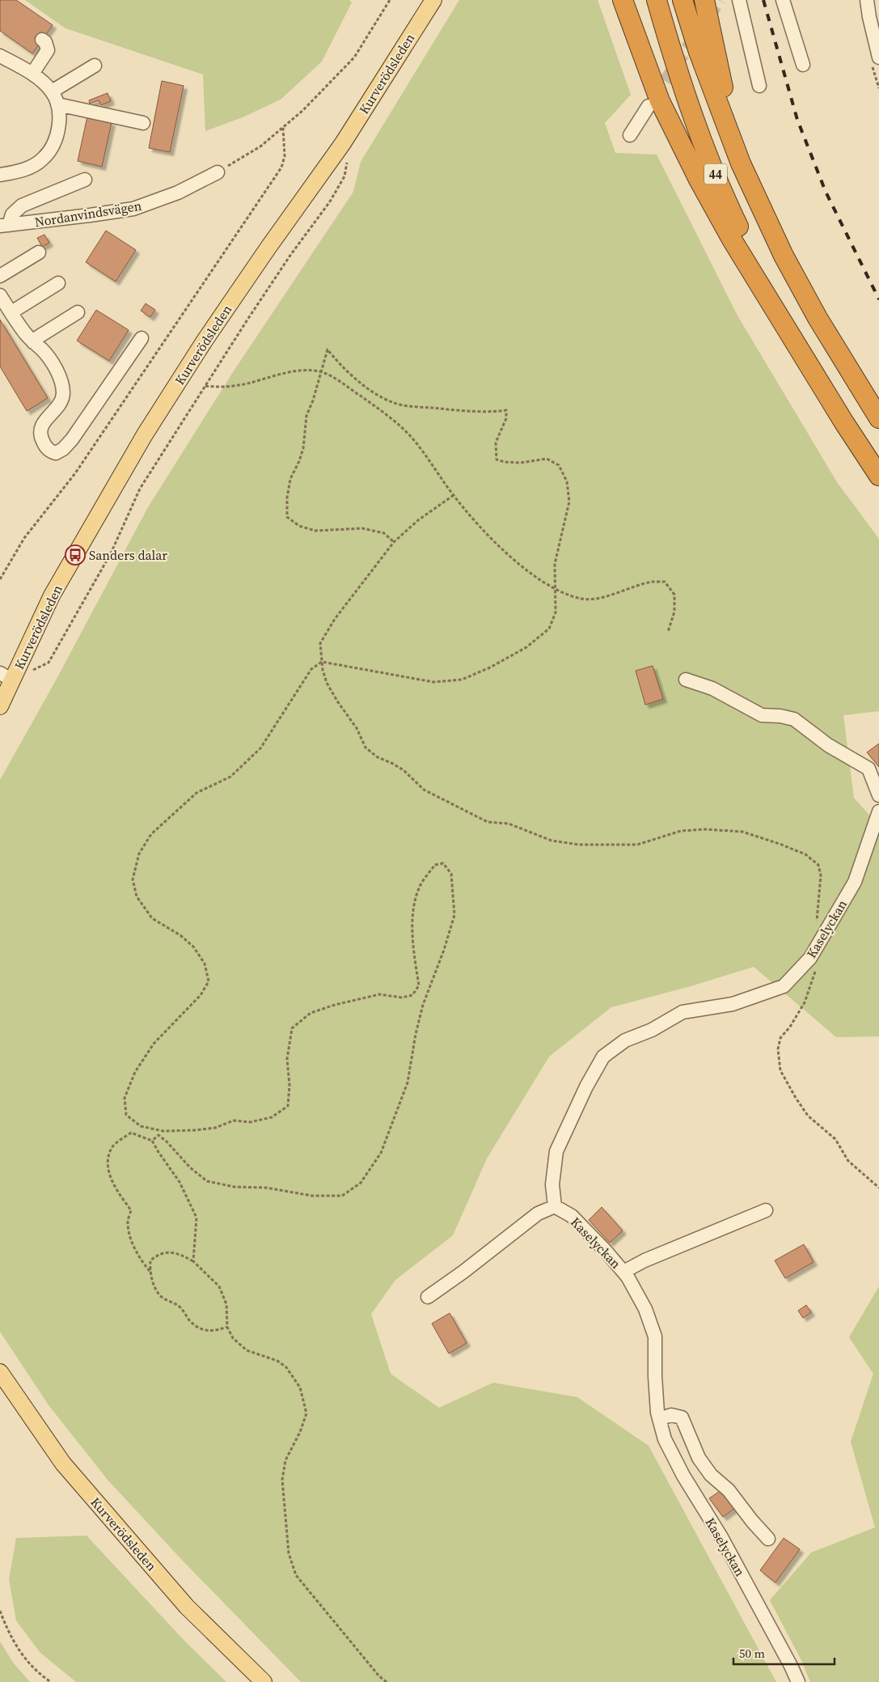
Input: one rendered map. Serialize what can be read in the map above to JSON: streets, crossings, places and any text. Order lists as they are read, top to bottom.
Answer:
{
  "streets": {
    "highway": ["44"],
    "main road": ["Kurverödsleden"],
    "street": ["Nordanvindsvägen", "Kaselyckan"]
  },
  "places": {
    "bus stop": ["Sanders dalar"]
  },
  "scale_bar": "50 m"
}
